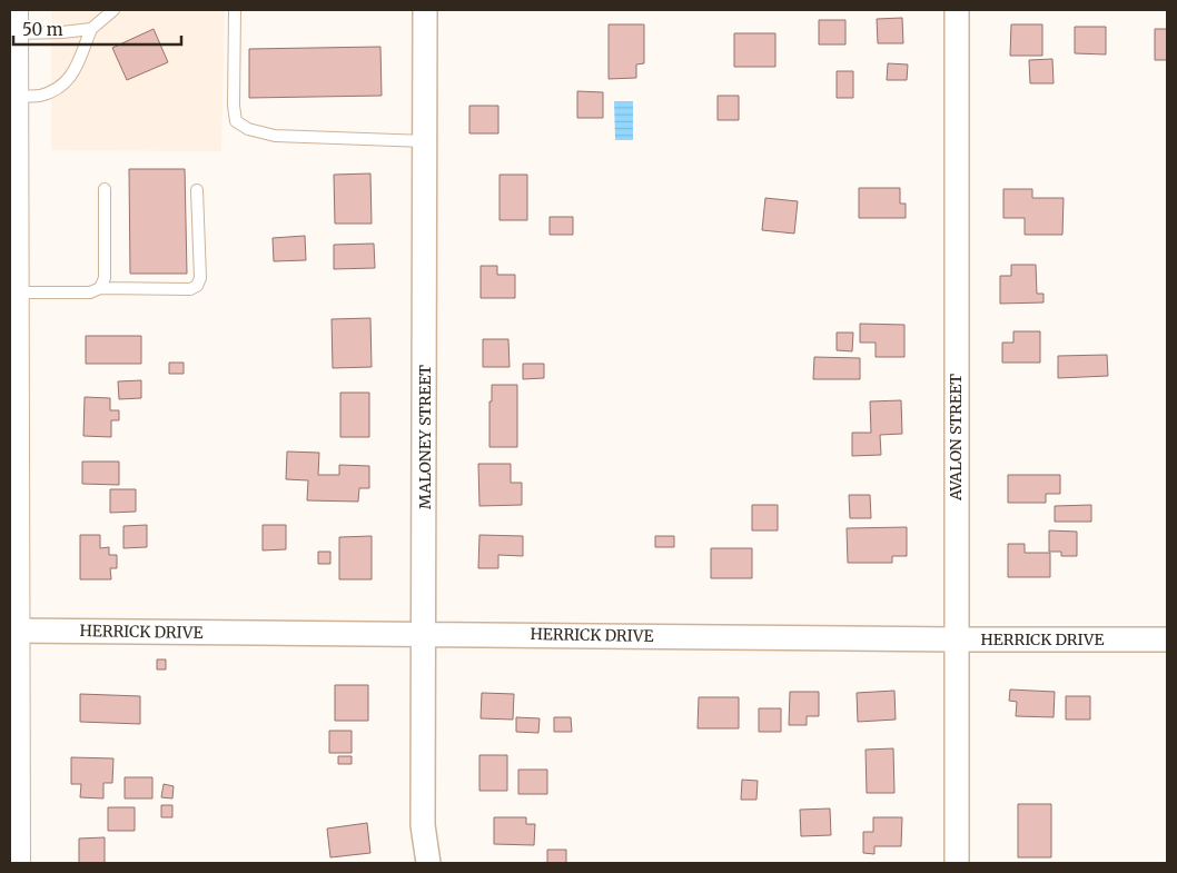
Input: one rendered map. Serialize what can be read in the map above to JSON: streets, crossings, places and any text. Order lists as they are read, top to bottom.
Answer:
{
  "streets": {
    "street": ["MALONEY STREET", "AVALON STREET", "HERRICK DRIVE"]
  },
  "crossings": [
    ["MALONEY STREET", "HERRICK DRIVE"],
    ["AVALON STREET", "HERRICK DRIVE"]
  ],
  "scale_bar": "50 m"
}
